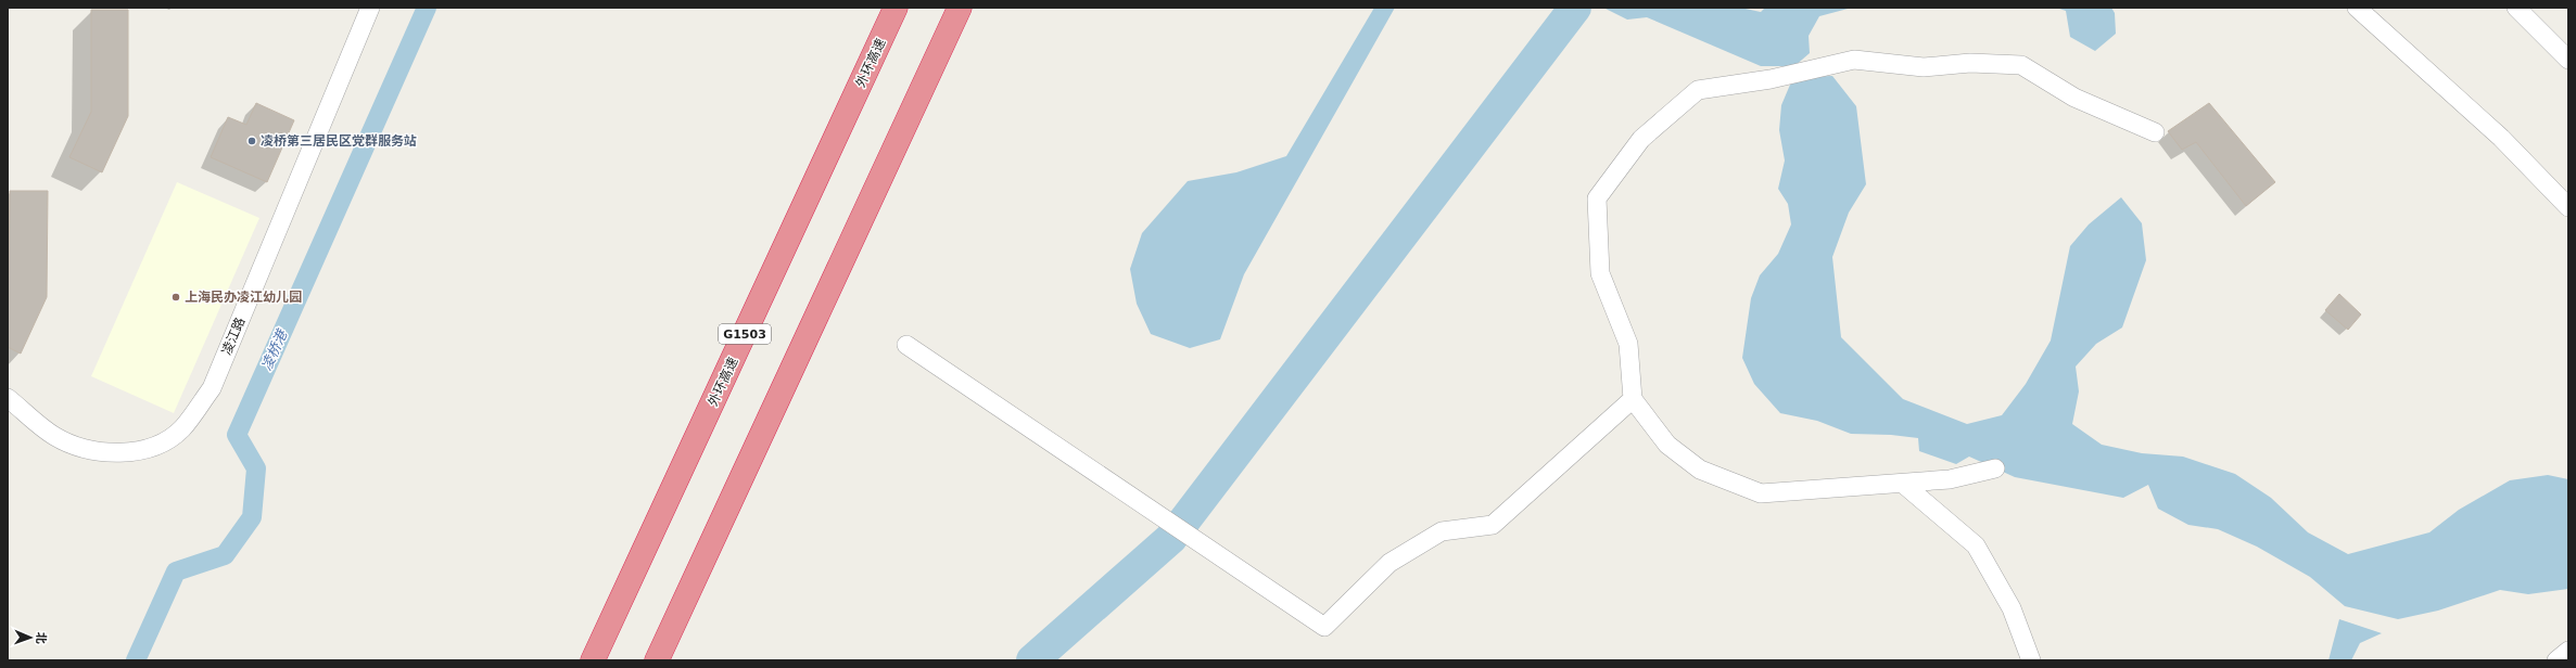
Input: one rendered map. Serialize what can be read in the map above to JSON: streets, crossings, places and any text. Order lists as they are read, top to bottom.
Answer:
{
  "streets": {
    "highway": ["外环高速", "G1503"],
    "street": ["凌江路"]
  },
  "water": ["凌桥港"],
  "places": ["凌桥第三居民区党群服务站", "上海民办凌江幼儿园"],
  "north": "right"
}
